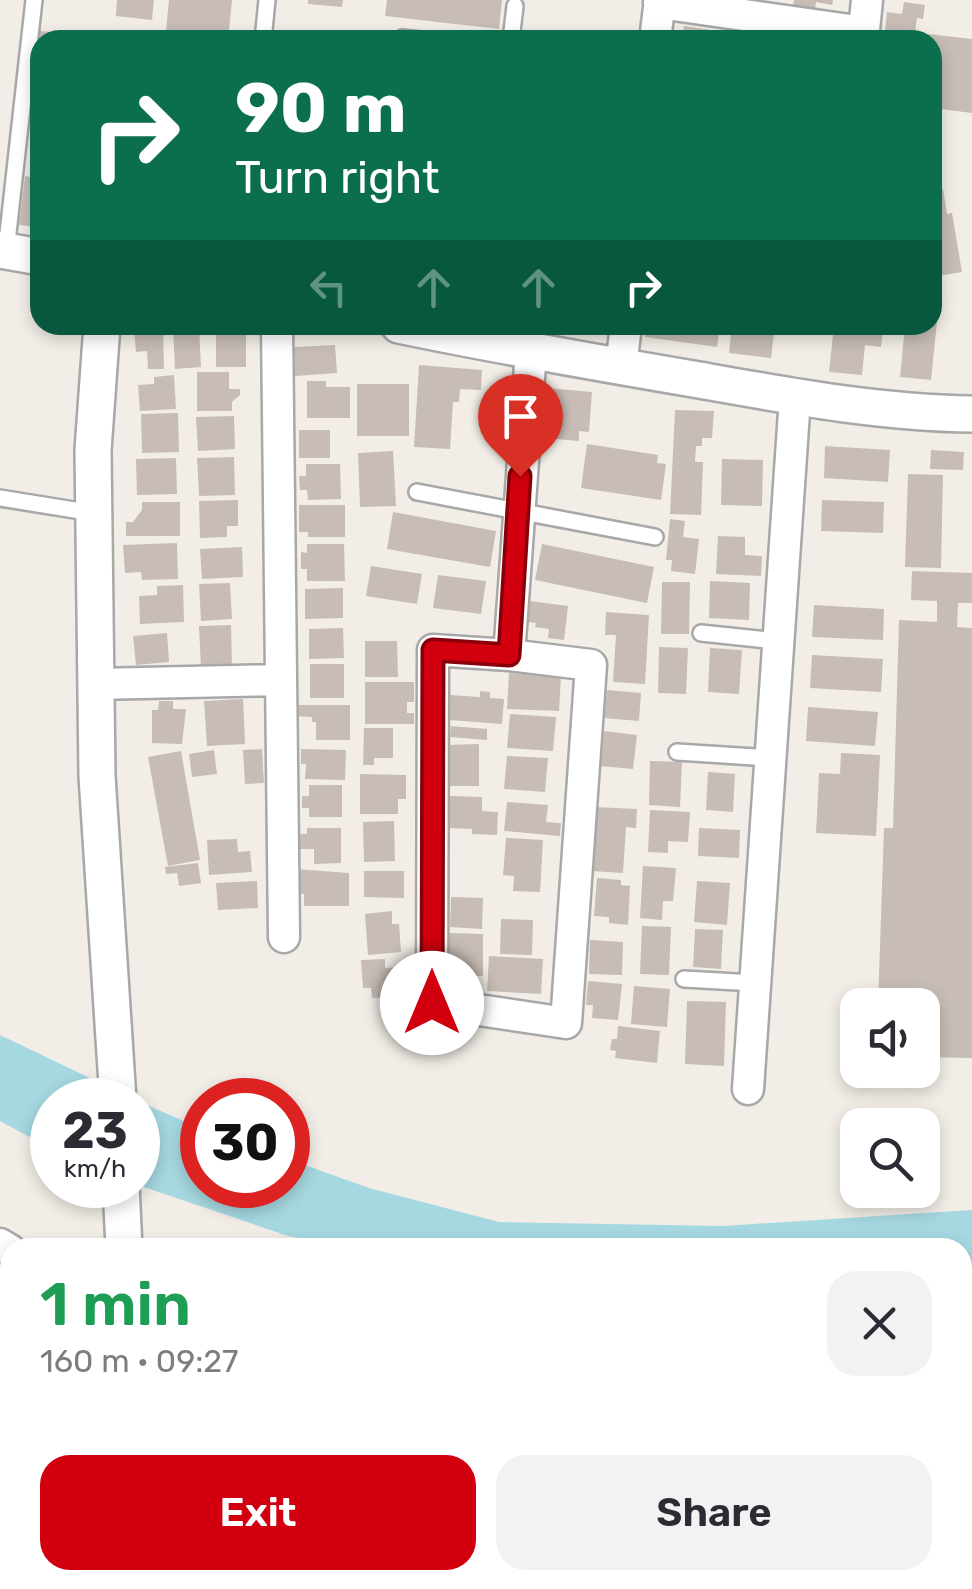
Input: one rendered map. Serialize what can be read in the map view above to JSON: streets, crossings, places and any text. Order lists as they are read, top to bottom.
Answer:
{
  "page": {
    "turn": ["90 m", "Turn right"],
    "speed": "23 km/h",
    "limit": "30",
    "heading": ["1 min", "160 m · 09:27"],
    "buttons": ["Exit", "Share"]
  }
}
